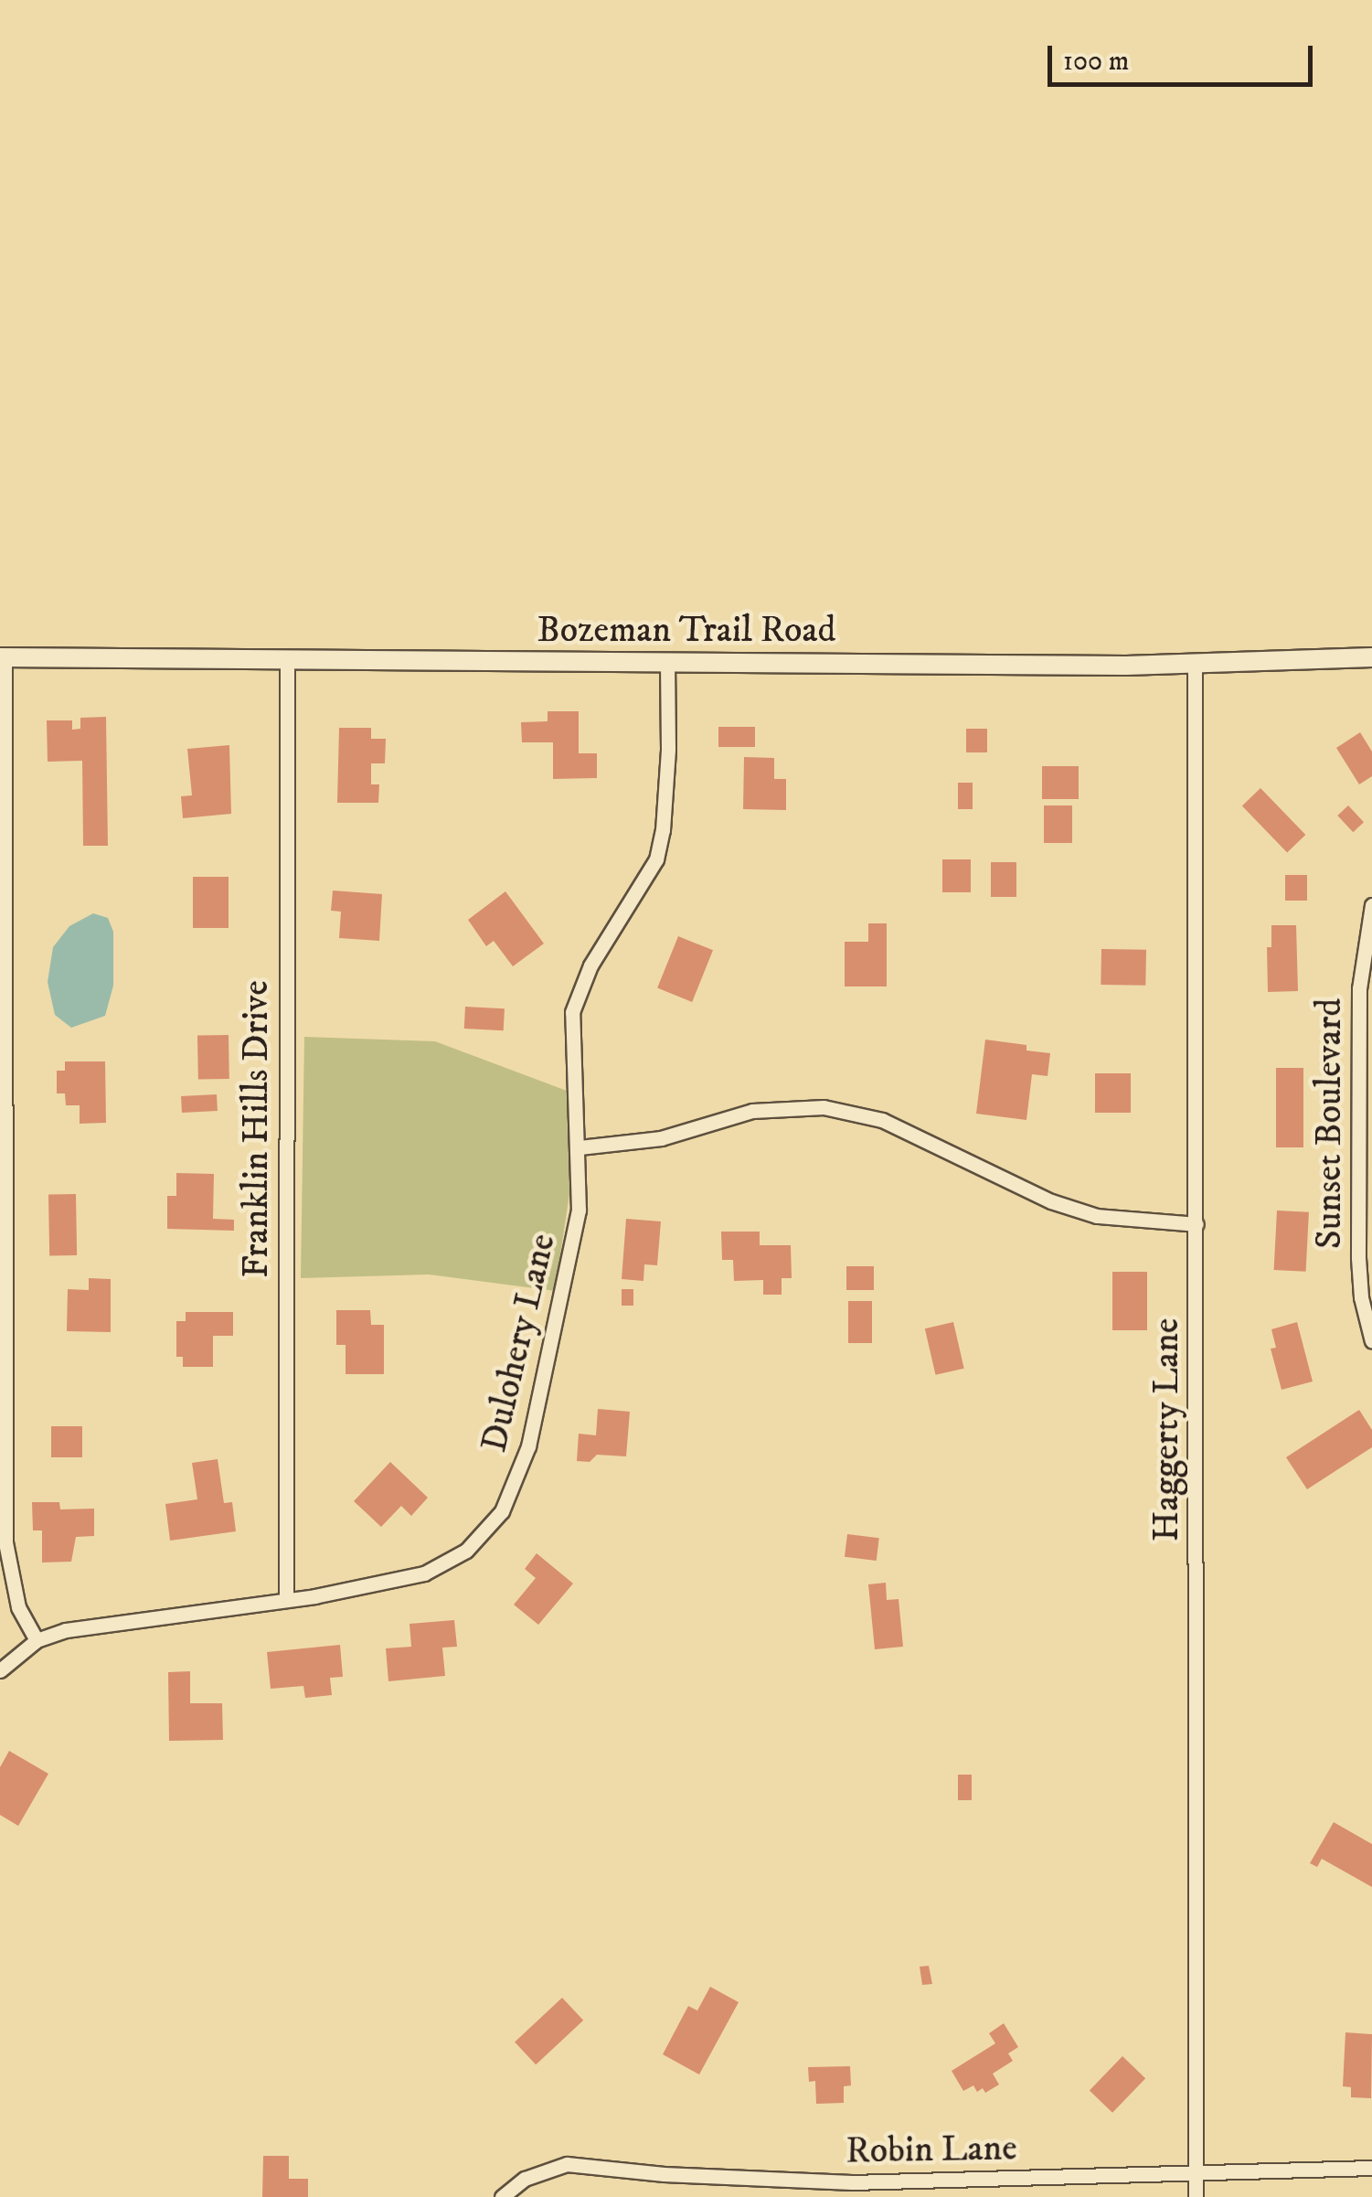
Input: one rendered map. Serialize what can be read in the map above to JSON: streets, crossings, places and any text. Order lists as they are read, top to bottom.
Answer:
{
  "streets": {
    "street": [
      "Bozeman Trail Road",
      "Sunset Boulevard",
      "Franklin Hills Drive",
      "Dulohery Lane",
      "Haggerty Lane",
      "Robin Lane"
    ]
  },
  "crossings": [
    ["Bozeman Trail Road", "Franklin Hills Drive"],
    ["Bozeman Trail Road", "Dulohery Lane"],
    ["Bozeman Trail Road", "Haggerty Lane"],
    ["Franklin Hills Drive", "Dulohery Lane"],
    ["Haggerty Lane", "Robin Lane"]
  ],
  "scale_bar": "100 m"
}
